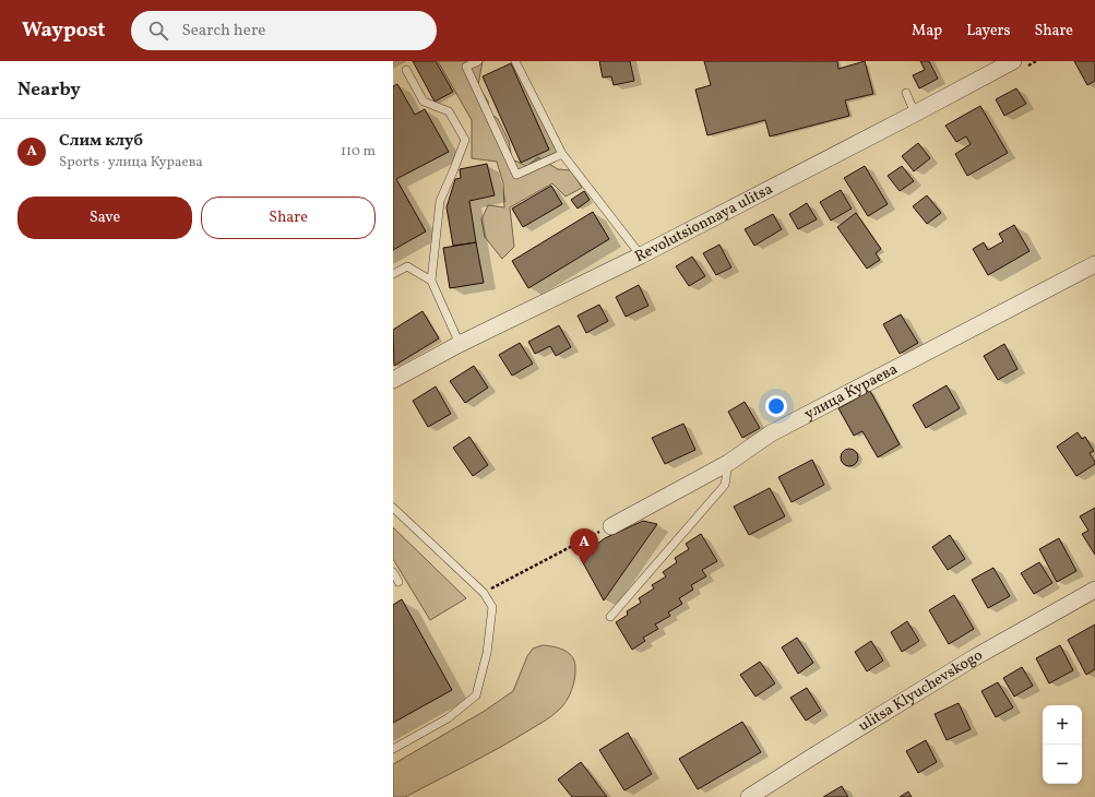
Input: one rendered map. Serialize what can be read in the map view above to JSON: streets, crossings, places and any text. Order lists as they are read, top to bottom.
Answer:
{
  "streets": {
    "street": ["Revolutsionnaya ulitsa", "улица Кураева", "ulitsa Klyuchevskogo"]
  },
  "page": {
    "header": "Waypost",
    "search": "Search here",
    "nav": ["Map", "Layers", "Share"],
    "heading": "Nearby",
    "list": [
      {
        "mark": "A",
        "name": "Слим клуб",
        "note": "Sports · улица Кураева",
        "value": "110 m"
      }
    ],
    "buttons": ["Save", "Share"],
    "pins": "A",
    "map_buttons": ["+", "−"]
  }
}
